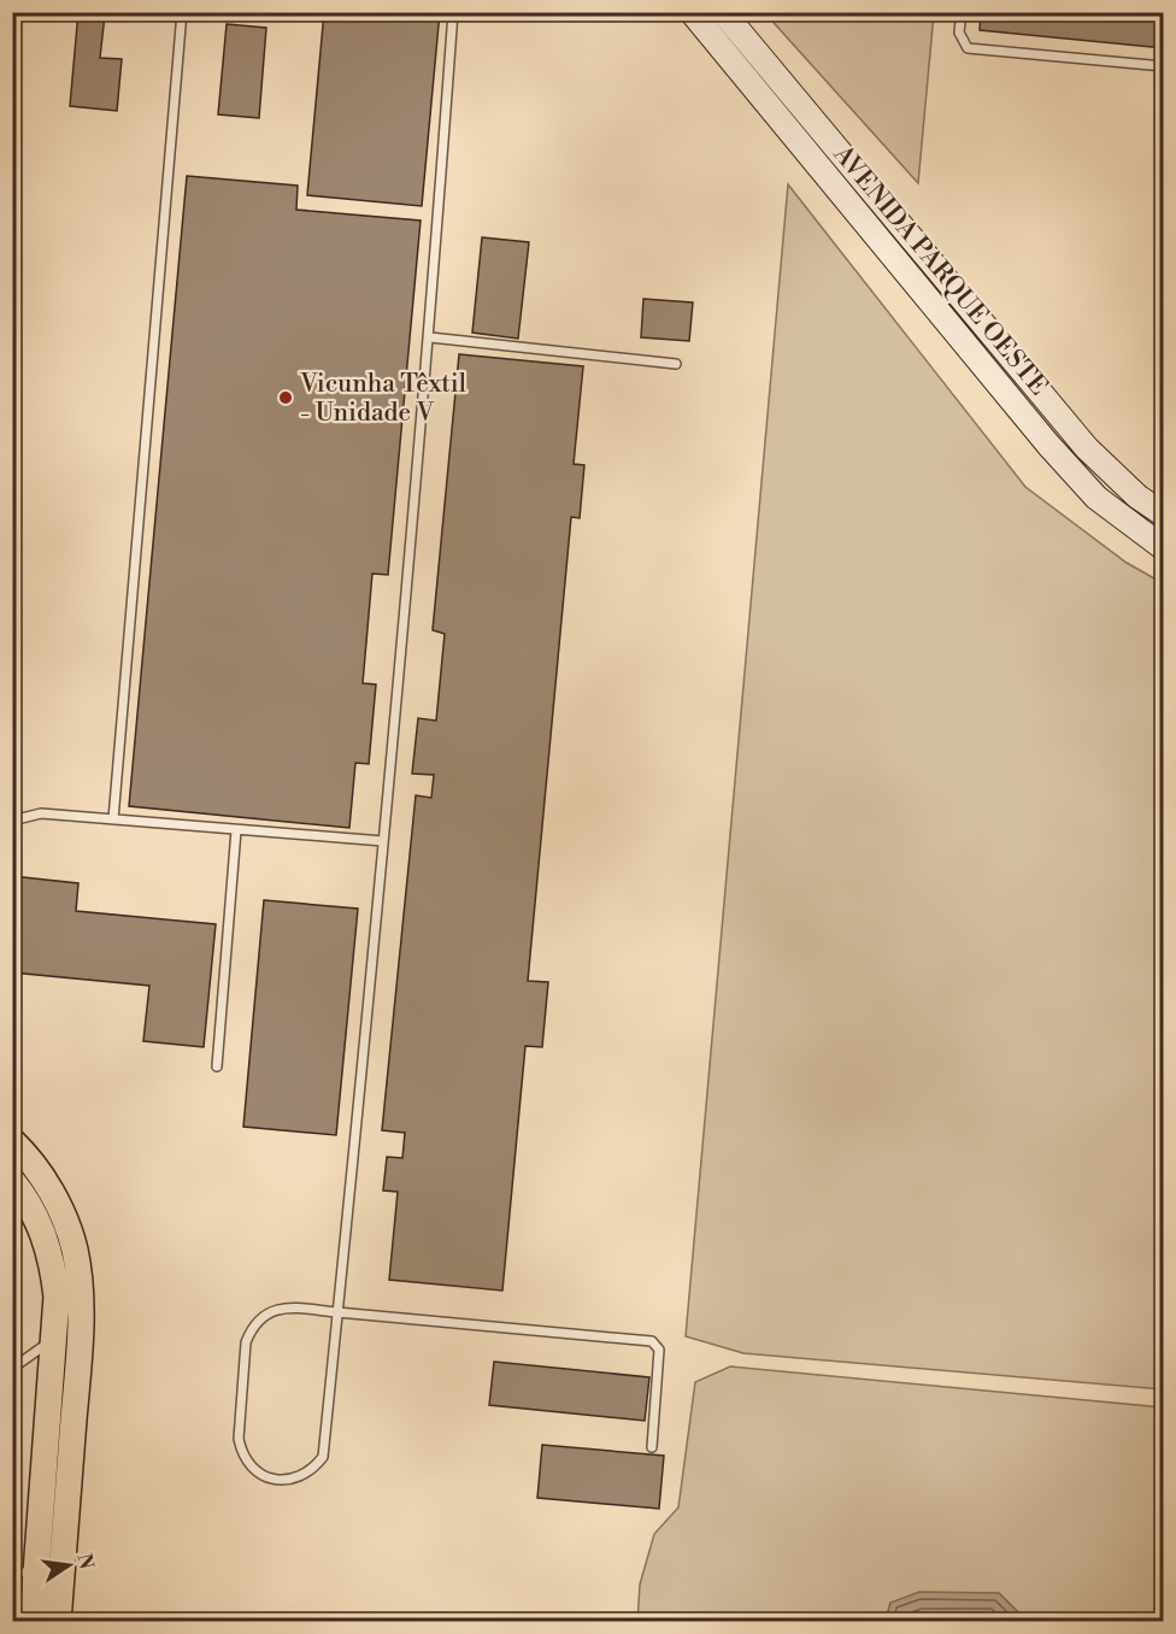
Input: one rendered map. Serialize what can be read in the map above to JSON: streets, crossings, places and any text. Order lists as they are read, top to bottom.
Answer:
{
  "streets": {
    "street": ["AVENIDA PARQUE OESTE"]
  },
  "places": ["Vicunha Têxtil - Unidade V"],
  "north": "right"
}
